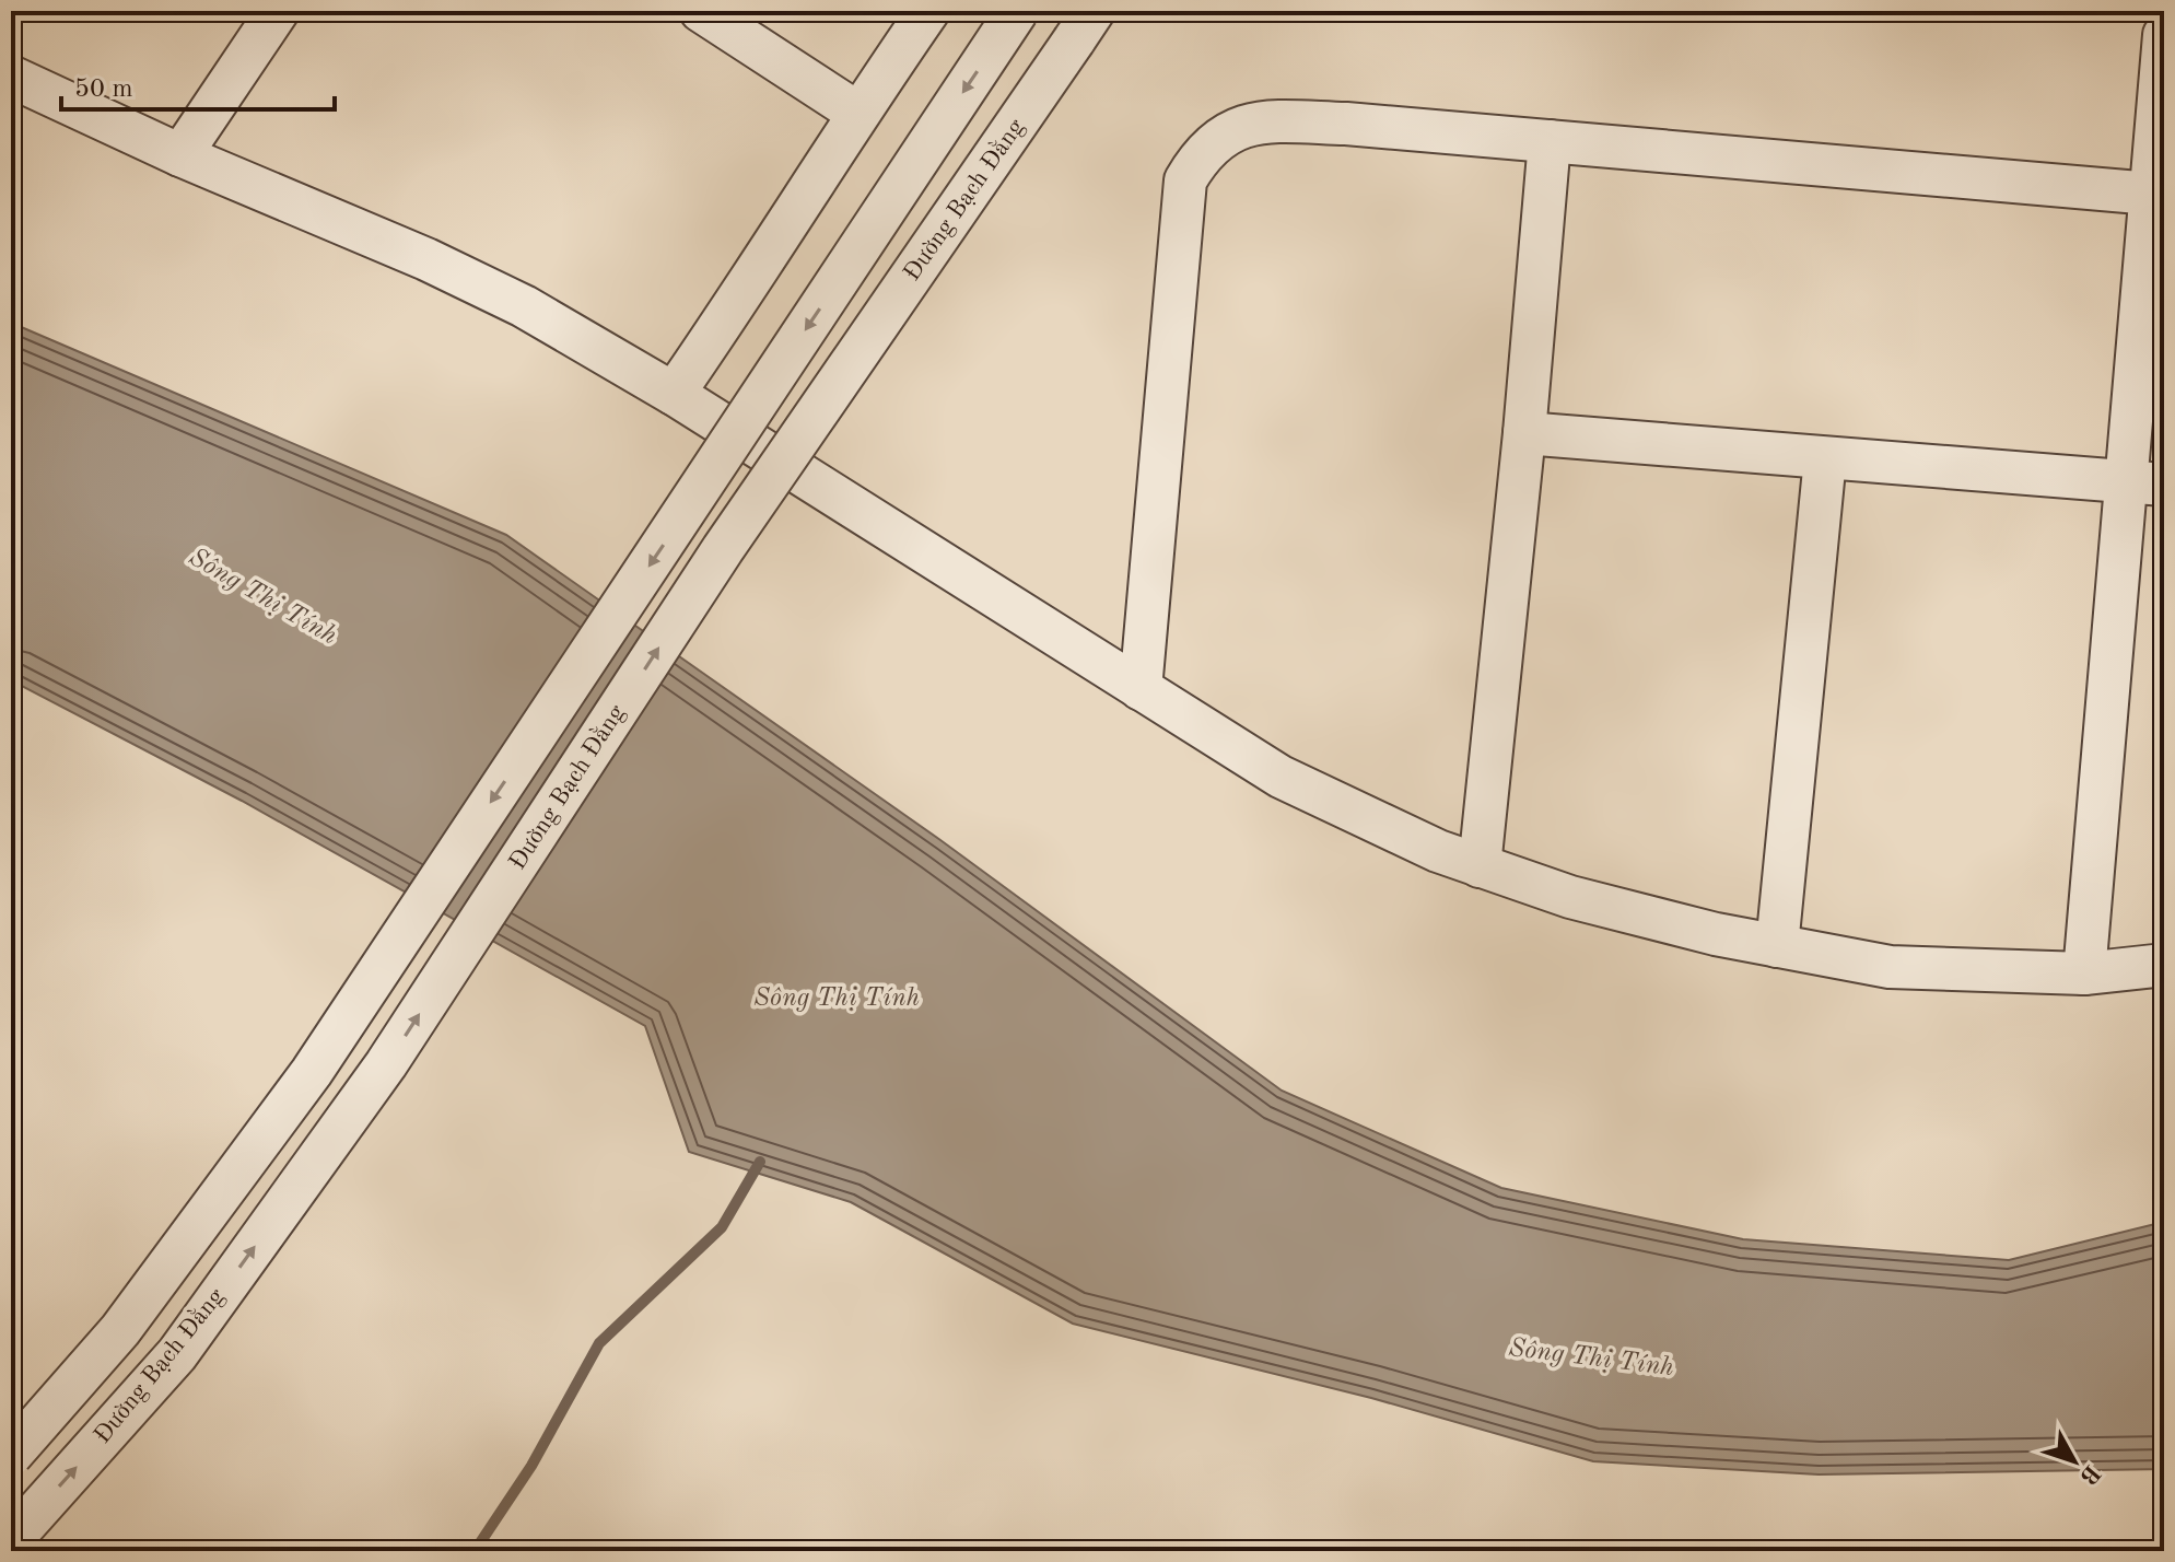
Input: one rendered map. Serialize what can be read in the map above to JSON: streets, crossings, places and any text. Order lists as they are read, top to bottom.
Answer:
{
  "streets": {
    "street": ["Đường Bạch Đằng"]
  },
  "water": ["Sông Thị Tính"],
  "scale_bar": "50 m",
  "north": "bottom right"
}
